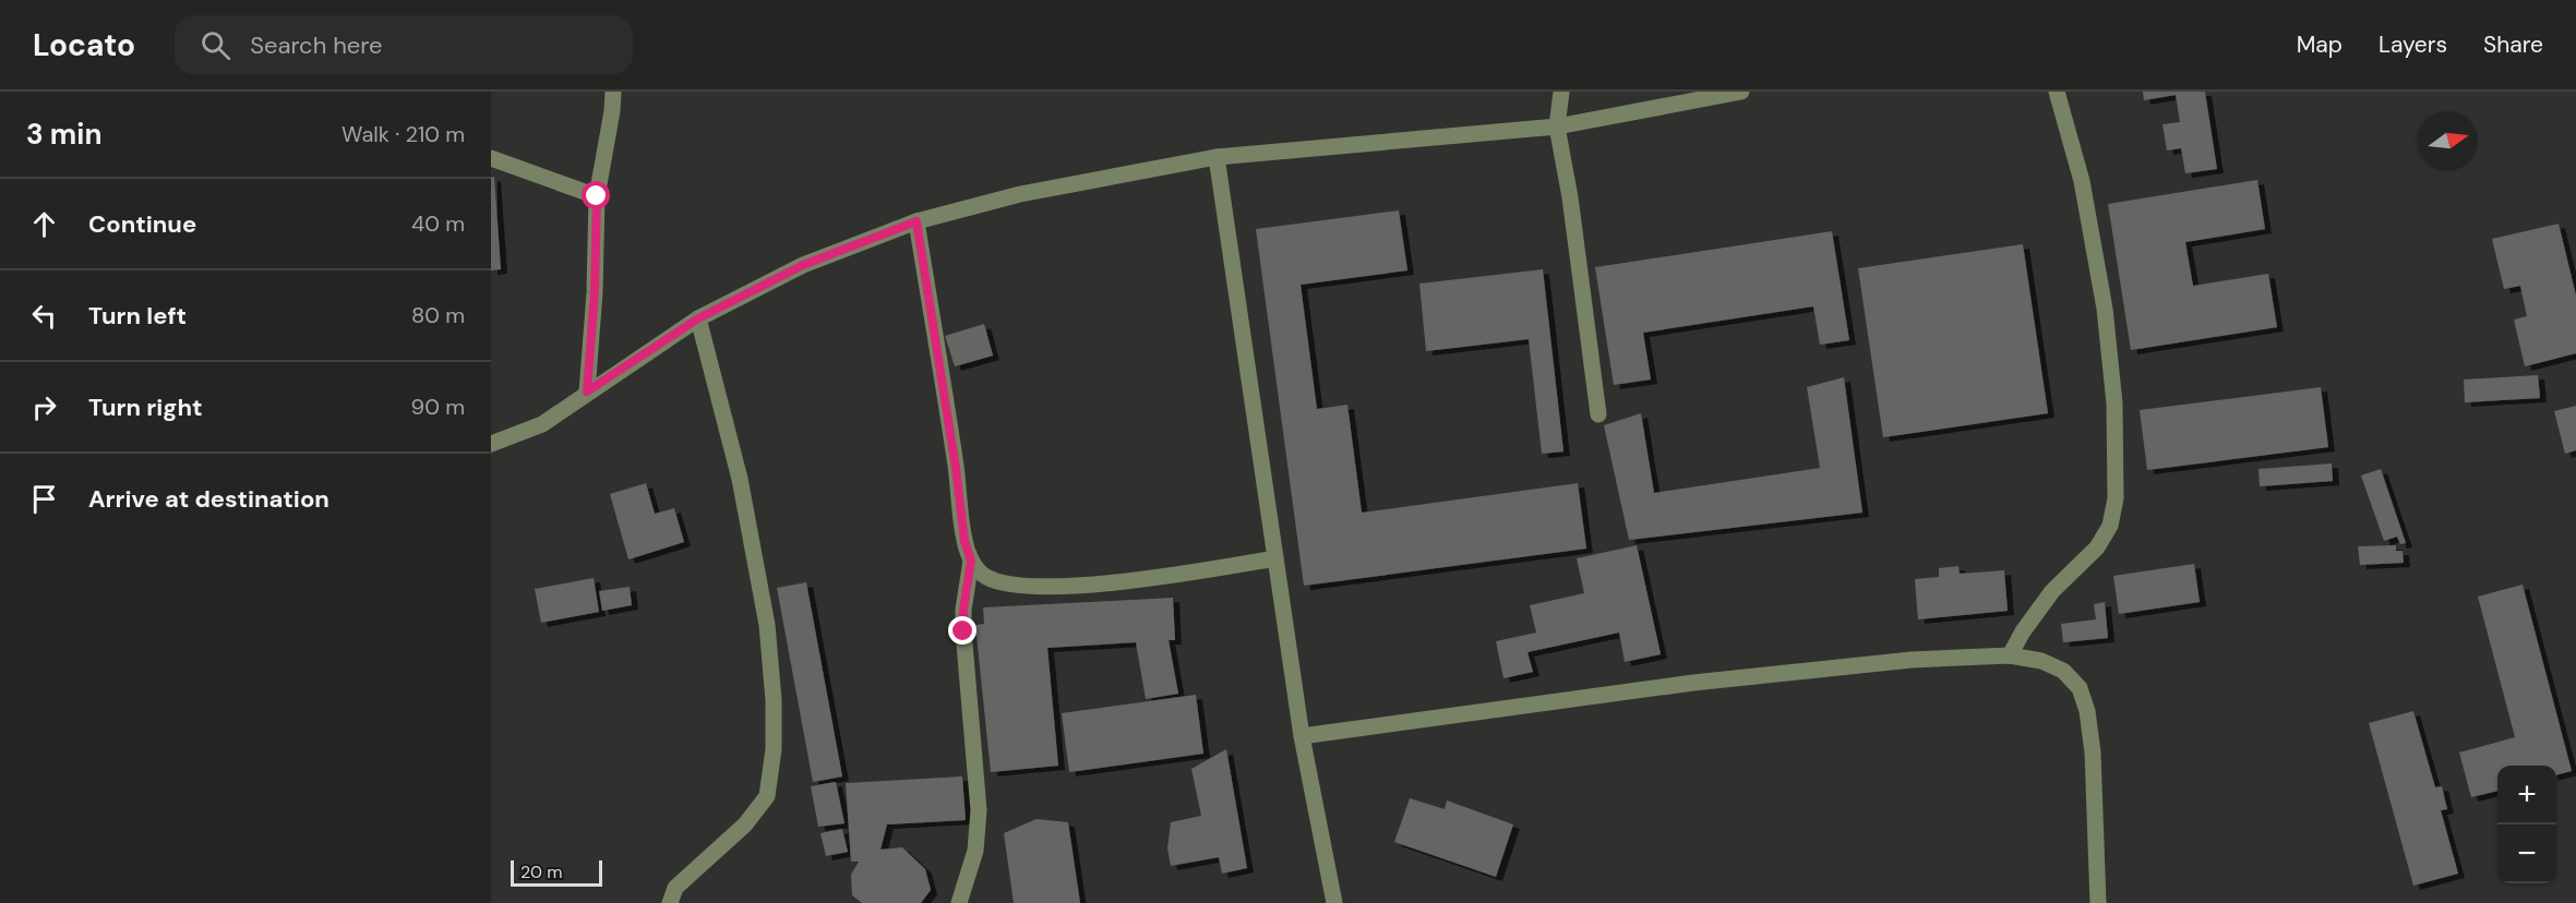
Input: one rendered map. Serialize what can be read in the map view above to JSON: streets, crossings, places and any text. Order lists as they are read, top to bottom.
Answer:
{
  "scale_bar": "20 m",
  "north": "right",
  "page": {
    "header": "Locato",
    "search": "Search here",
    "nav": ["Map", "Layers", "Share"],
    "heading": ["3 min", "Walk · 210 m"],
    "list": [
      ["Continue", "40 m"],
      ["Turn left", "80 m"],
      ["Turn right", "90 m"],
      "Arrive at destination"
    ],
    "map_buttons": ["+", "−"],
    "scale": "20 m"
  }
}
